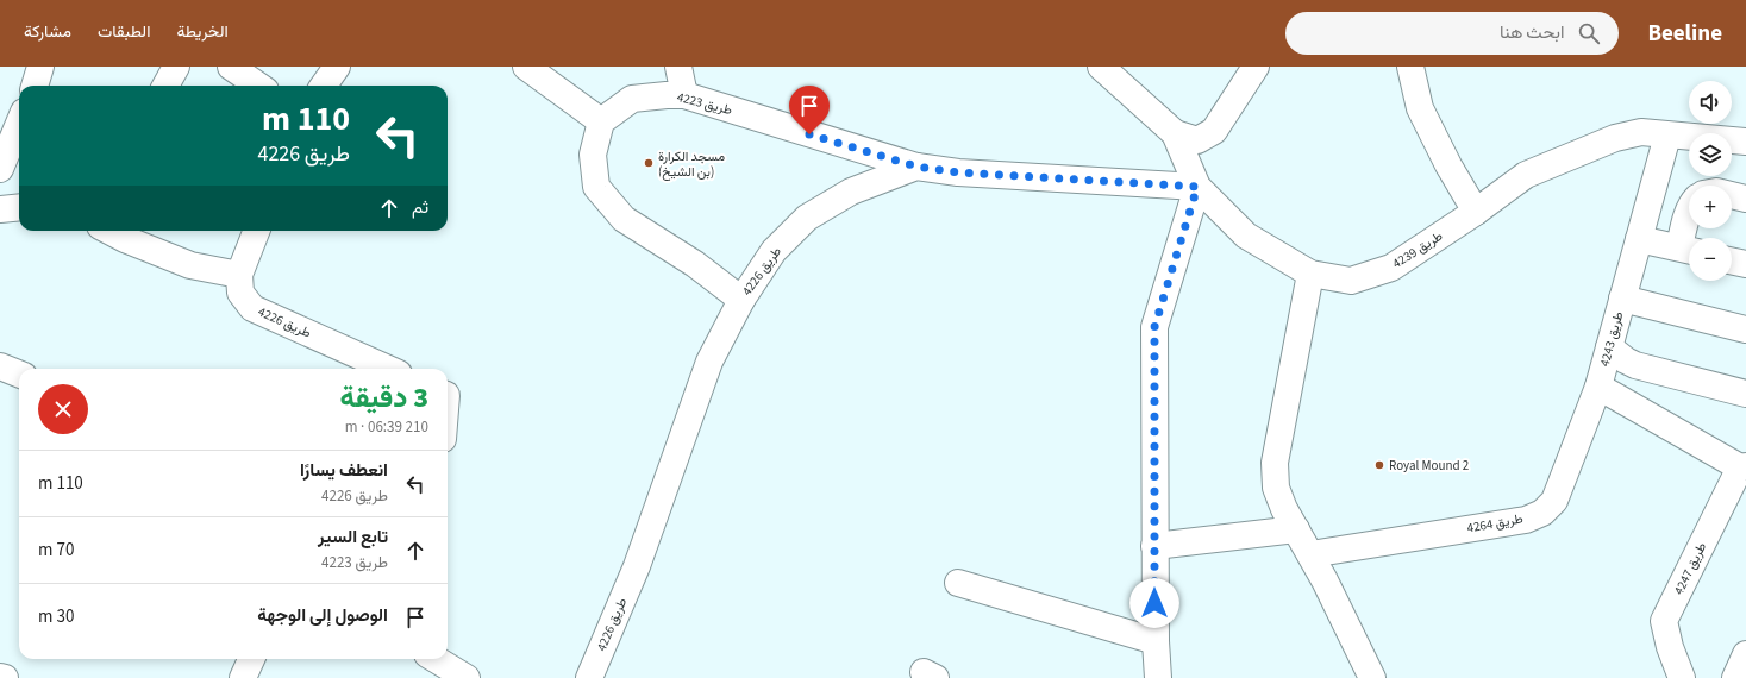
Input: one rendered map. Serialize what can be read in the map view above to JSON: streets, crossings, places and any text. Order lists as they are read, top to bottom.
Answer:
{
  "streets": {
    "street": [
      "طريق 4223",
      "طريق 4239",
      "طريق 4226",
      "طريق 4243",
      "طريق 4264",
      "طريق 4247"
    ]
  },
  "crossings": [
    ["طريق 4223", "طريق 4226"],
    ["طريق 4239", "طريق 4226"],
    ["طريق 4239", "طريق 4243"],
    ["طريق 4243", "طريق 4264"]
  ],
  "places": ["مسجد الكرارة (بن الشيخ)", "Royal Mound 2"],
  "page": {
    "header": "Beeline",
    "search": "ابحث هنا",
    "nav": ["الخريطة", "الطبقات", "مشاركة"],
    "map_buttons": ["+", "−"],
    "turn": ["110 m", "طريق 4226"],
    "then": "ثم",
    "heading": ["3 دقيقة", "210 m · 06:39"],
    "list": [
      {
        "name": "انعطف يسارًا",
        "note": "طريق 4226",
        "value": "110 m"
      },
      {
        "name": "تابع السير",
        "note": "طريق 4223",
        "value": "70 m"
      },
      {
        "name": "الوصول إلى الوجهة",
        "value": "30 m"
      }
    ]
  }
}
